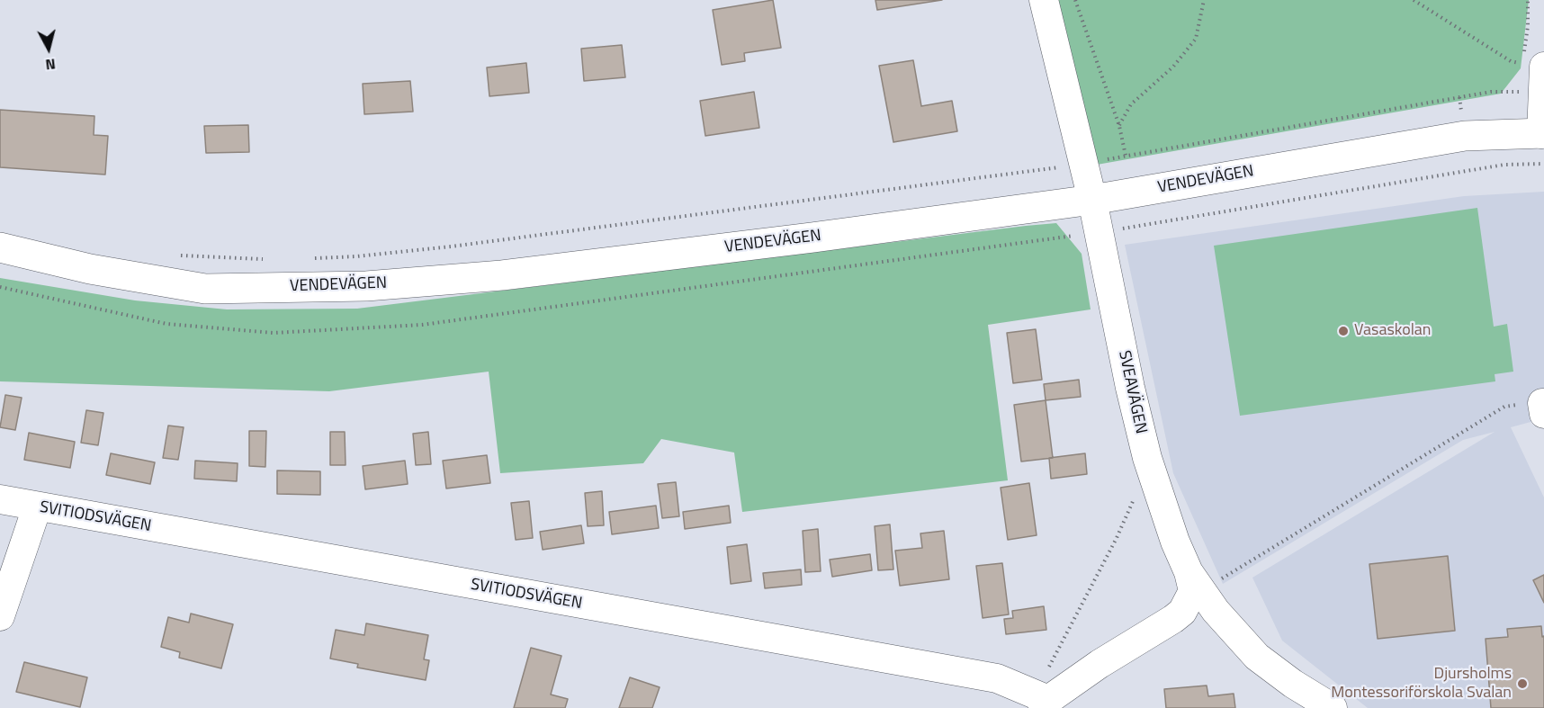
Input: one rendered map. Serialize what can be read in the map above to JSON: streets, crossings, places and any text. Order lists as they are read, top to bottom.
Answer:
{
  "streets": {
    "street": ["VENDEVÄGEN", "SVEAVÄGEN", "SVITIODSVÄGEN"]
  },
  "crossings": [
    ["VENDEVÄGEN", "SVEAVÄGEN"],
    ["SVEAVÄGEN", "SVITIODSVÄGEN"]
  ],
  "places": ["Vasaskolan", "Djursholms Montessoriförskola Svalan"],
  "north": "bottom"
}
